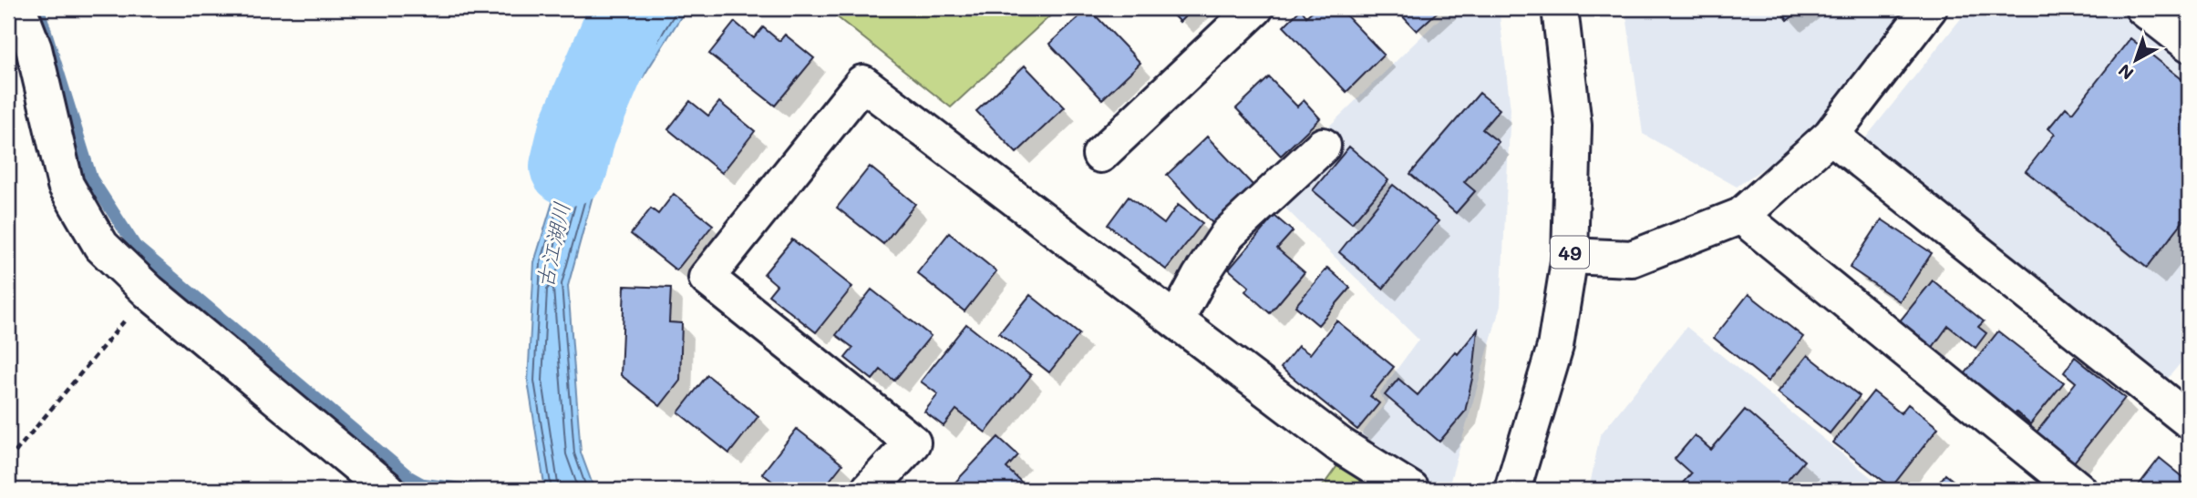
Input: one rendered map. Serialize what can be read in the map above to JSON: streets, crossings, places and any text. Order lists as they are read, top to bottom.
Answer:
{
  "streets": {
    "street": ["49"]
  },
  "water": ["古江湖川"],
  "north": "bottom left"
}
